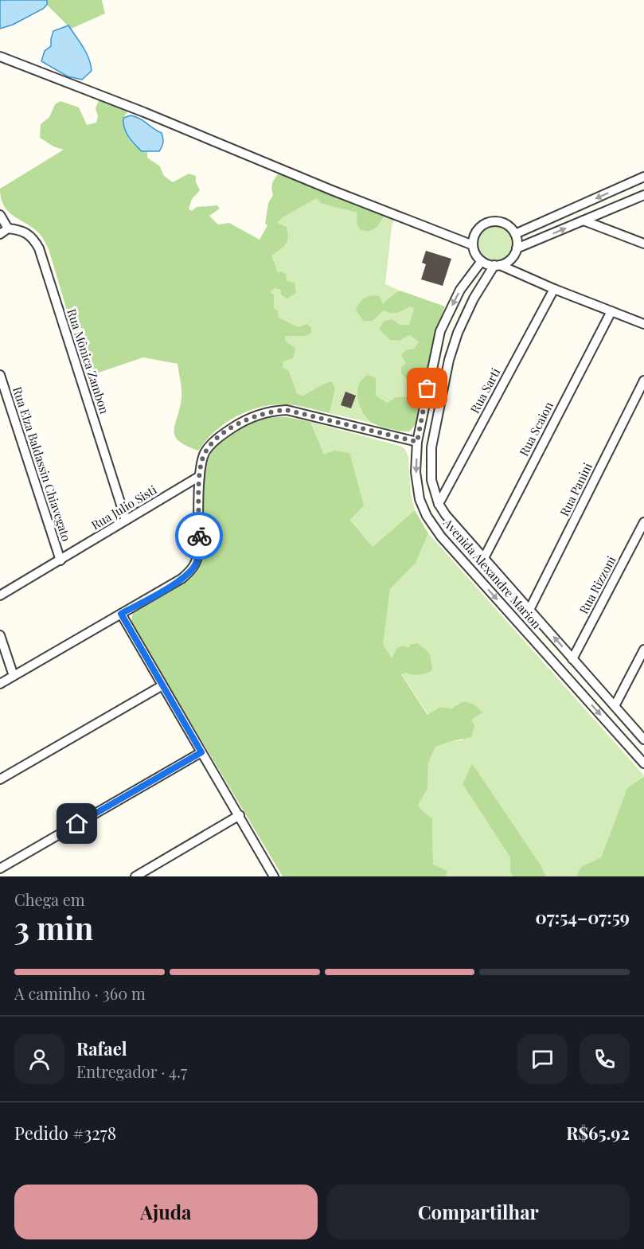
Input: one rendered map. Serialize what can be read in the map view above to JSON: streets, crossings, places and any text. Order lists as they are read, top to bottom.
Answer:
{
  "streets": {
    "street": [
      "Rua Mônica Zambon",
      "Rua Sarti",
      "Rua Scaion",
      "Rua Elza Baldassin Chiavegato",
      "Rua Panini",
      "Rua Julio Sisti",
      "Avenida Alexandre Marion",
      "Rua Rizzoni"
    ]
  },
  "crossings": [
    ["Rua Mônica Zambon", "Rua Julio Sisti"],
    ["Rua Sarti", "Avenida Alexandre Marion"],
    ["Rua Scaion", "Avenida Alexandre Marion"],
    ["Rua Elza Baldassin Chiavegato", "Rua Julio Sisti"],
    ["Rua Panini", "Avenida Alexandre Marion"],
    ["Avenida Alexandre Marion", "Rua Rizzoni"]
  ],
  "page": {
    "heading": ["3 min", "Chega em", "07:54–07:59"],
    "panel": [
      "Rafael",
      "Entregador · 4.7",
      "Pedido #3278",
      "R$65.92"
    ],
    "bar": "A caminho · 360 m",
    "buttons": ["Ajuda", "Compartilhar"]
  }
}
